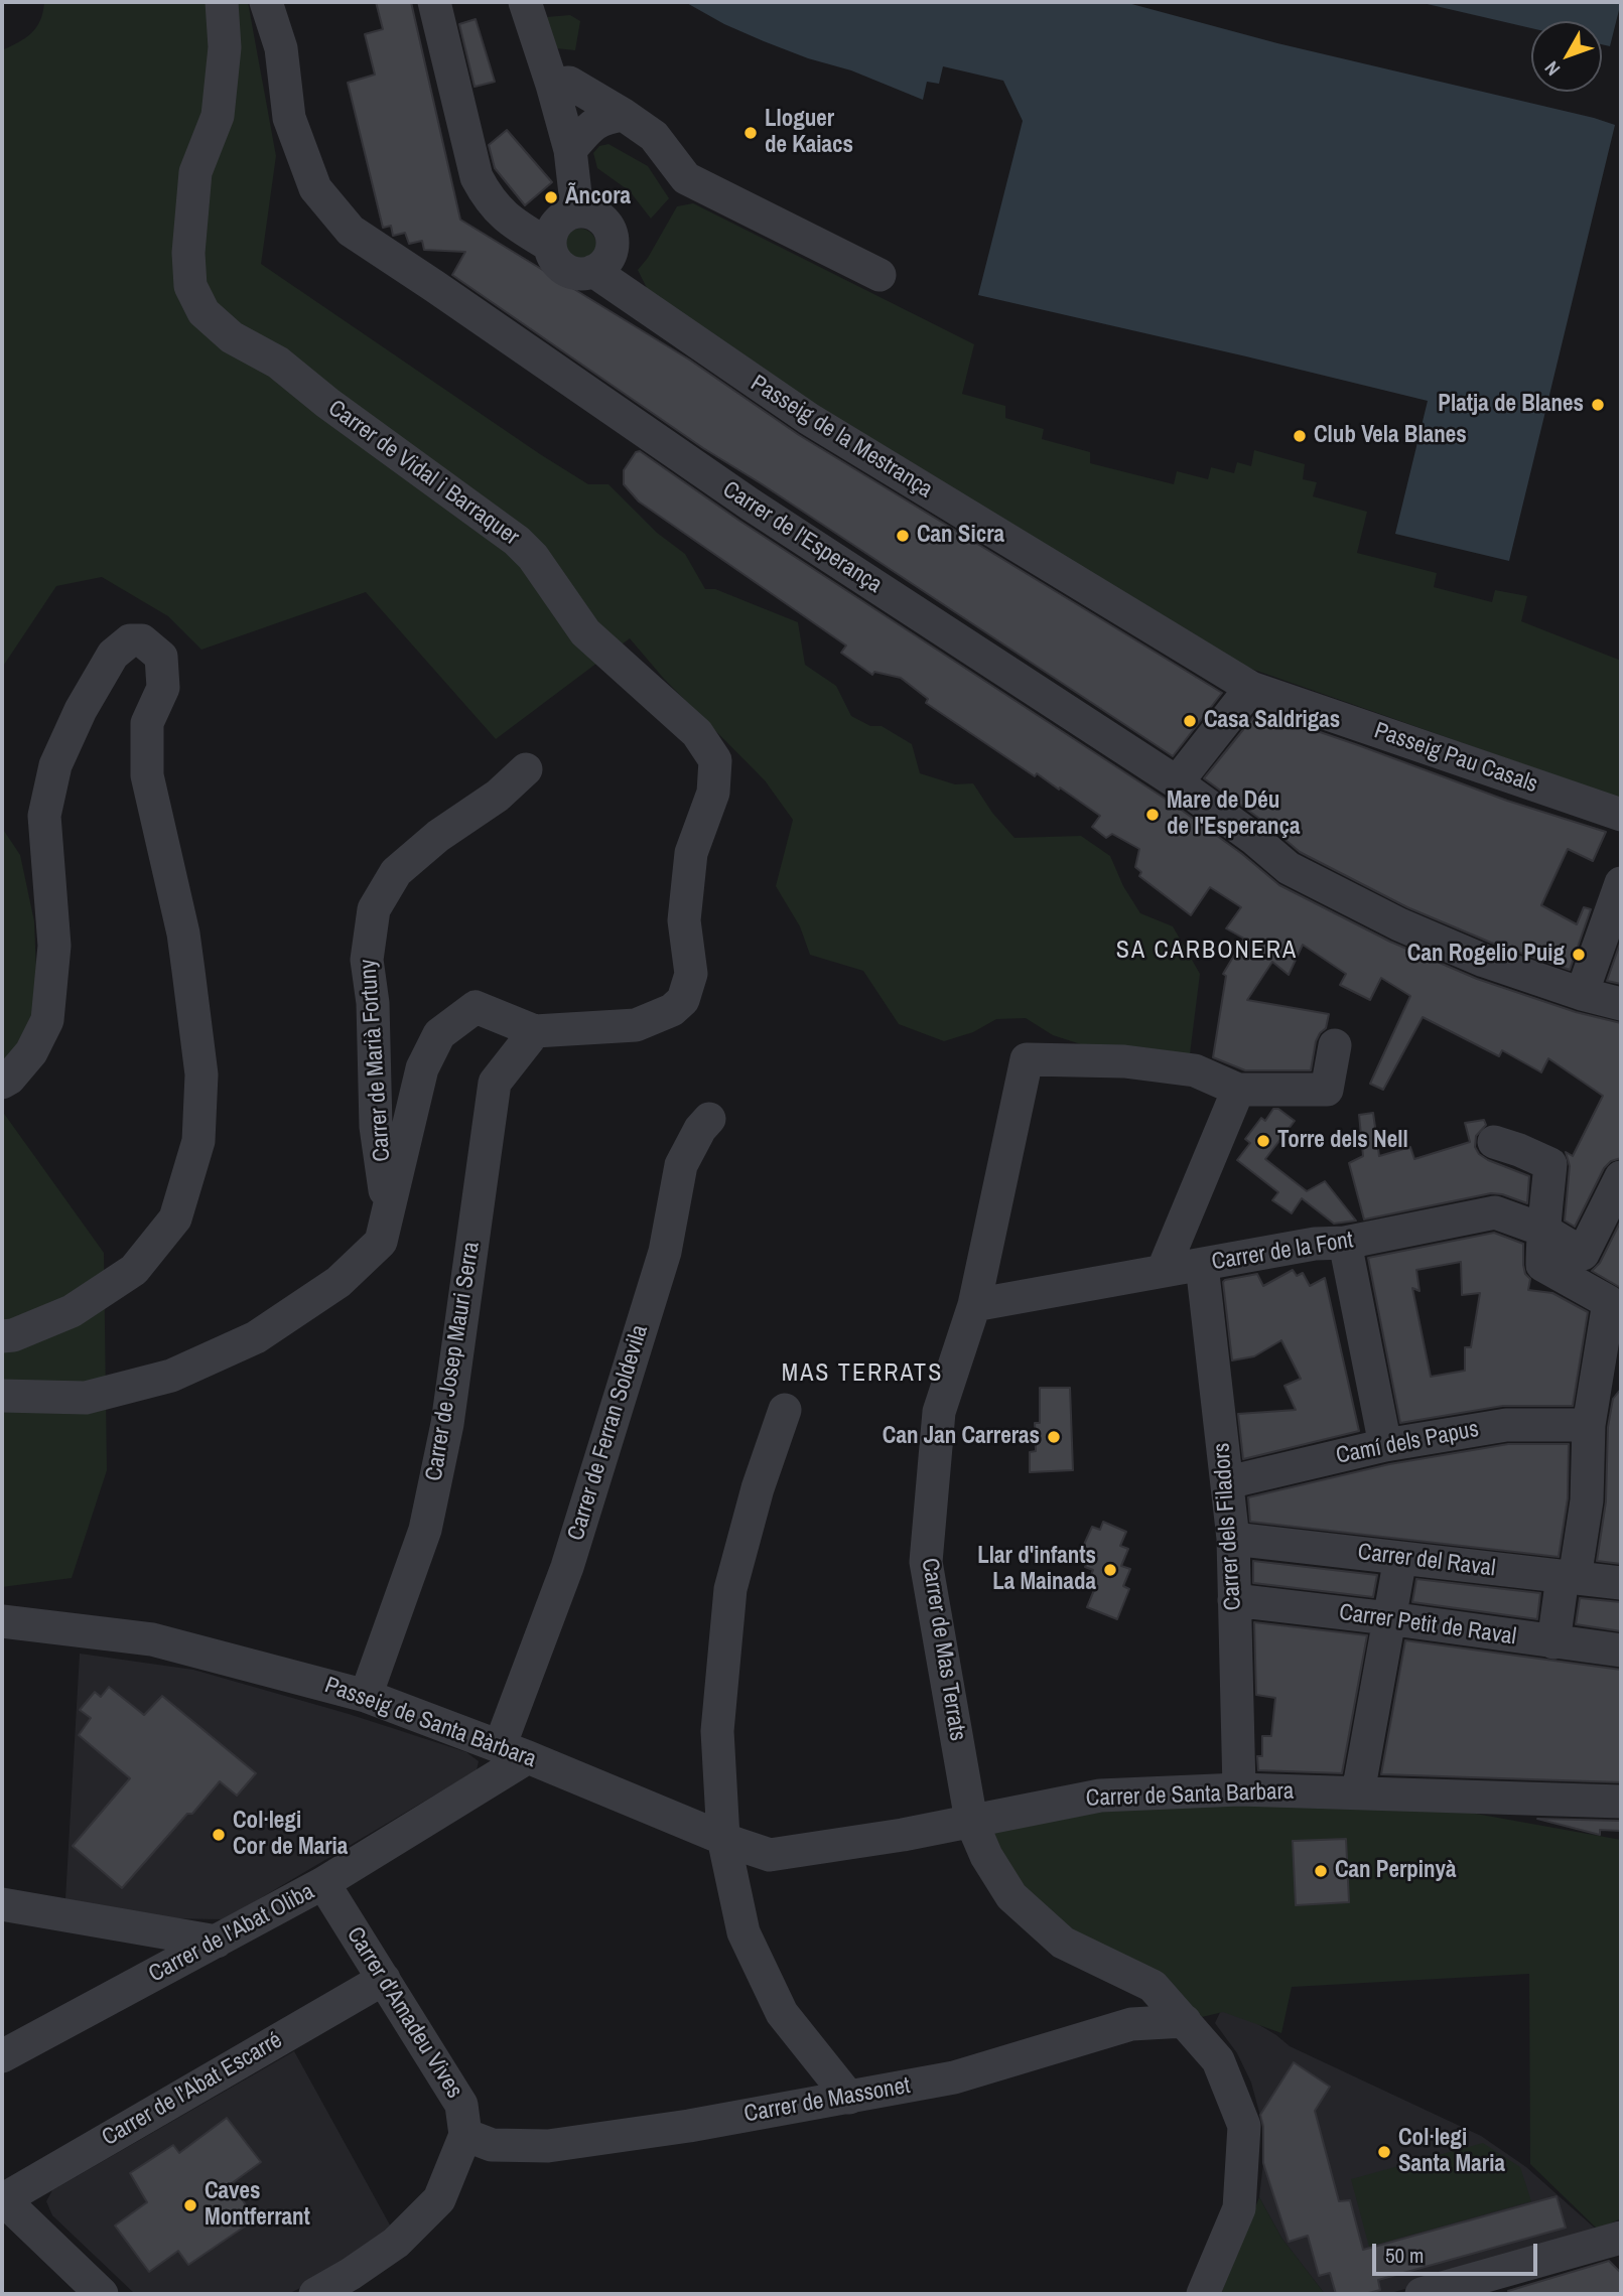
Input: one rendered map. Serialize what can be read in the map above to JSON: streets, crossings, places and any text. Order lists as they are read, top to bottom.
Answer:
{
  "streets": {
    "street": [
      "Passeig de la Mestrança",
      "Carrer de Vidal i Barraquer",
      "Carrer de l'Esperança",
      "Passeig Pau Casals",
      "Carrer de Marià Fortuny",
      "Carrer de la Font",
      "Carrer de Josep Mauri Serra",
      "Carrer de Ferran Soldevila",
      "Camí dels Papus",
      "Carrer dels Filadors",
      "Carrer del Raval",
      "Carrer Petit de Raval",
      "Carrer de Mas Terrats",
      "Passeig de Santa Bàrbara",
      "Carrer de Santa Barbara",
      "Carrer de l'Abat Oliba",
      "Carrer d'Amadeu Vives",
      "Carrer de l'Abat Escarré",
      "Carrer de Massonet"
    ]
  },
  "crossings": [
    ["Passeig de la Mestrança", "Passeig Pau Casals"],
    ["Carrer de Vidal i Barraquer", "Carrer de Marià Fortuny"],
    ["Carrer de Vidal i Barraquer", "Carrer de Josep Mauri Serra"],
    ["Carrer de la Font", "Carrer dels Filadors"],
    ["Carrer de la Font", "Carrer de Mas Terrats"],
    ["Carrer de Josep Mauri Serra", "Passeig de Santa Bàrbara"],
    ["Carrer de Ferran Soldevila", "Passeig de Santa Bàrbara"],
    ["Carrer de Ferran Soldevila", "Carrer de l'Abat Oliba"],
    ["Camí dels Papus", "Carrer dels Filadors"],
    ["Carrer dels Filadors", "Carrer del Raval"],
    ["Carrer dels Filadors", "Carrer Petit de Raval"],
    ["Carrer dels Filadors", "Carrer de Santa Barbara"],
    ["Carrer de Mas Terrats", "Carrer de Santa Barbara"],
    ["Carrer de Mas Terrats", "Carrer de Massonet"],
    ["Passeig de Santa Bàrbara", "Carrer de Santa Barbara"],
    ["Passeig de Santa Bàrbara", "Carrer de l'Abat Oliba"],
    ["Carrer de l'Abat Oliba", "Carrer d'Amadeu Vives"],
    ["Carrer d'Amadeu Vives", "Carrer de l'Abat Escarré"],
    ["Carrer d'Amadeu Vives", "Carrer de Massonet"]
  ],
  "districts": ["SA CARBONERA", "MAS TERRATS"],
  "places": [
    "Lloguer de Kaiacs",
    "Ãncora",
    "Platja de Blanes",
    "Club Vela Blanes",
    "Can Sicra",
    "Casa Saldrigas",
    "Mare de Déu de l'Esperança",
    "Can Rogelio Puig",
    "Torre dels Nell",
    "Can Jan Carreras",
    "Llar d'infants La Mainada",
    "Col·legi Cor de Maria",
    "Can Perpinyà",
    "Col·legi Santa Maria",
    "Caves Montferrant"
  ],
  "scale_bar": "50 m",
  "north": "bottom left"
}
